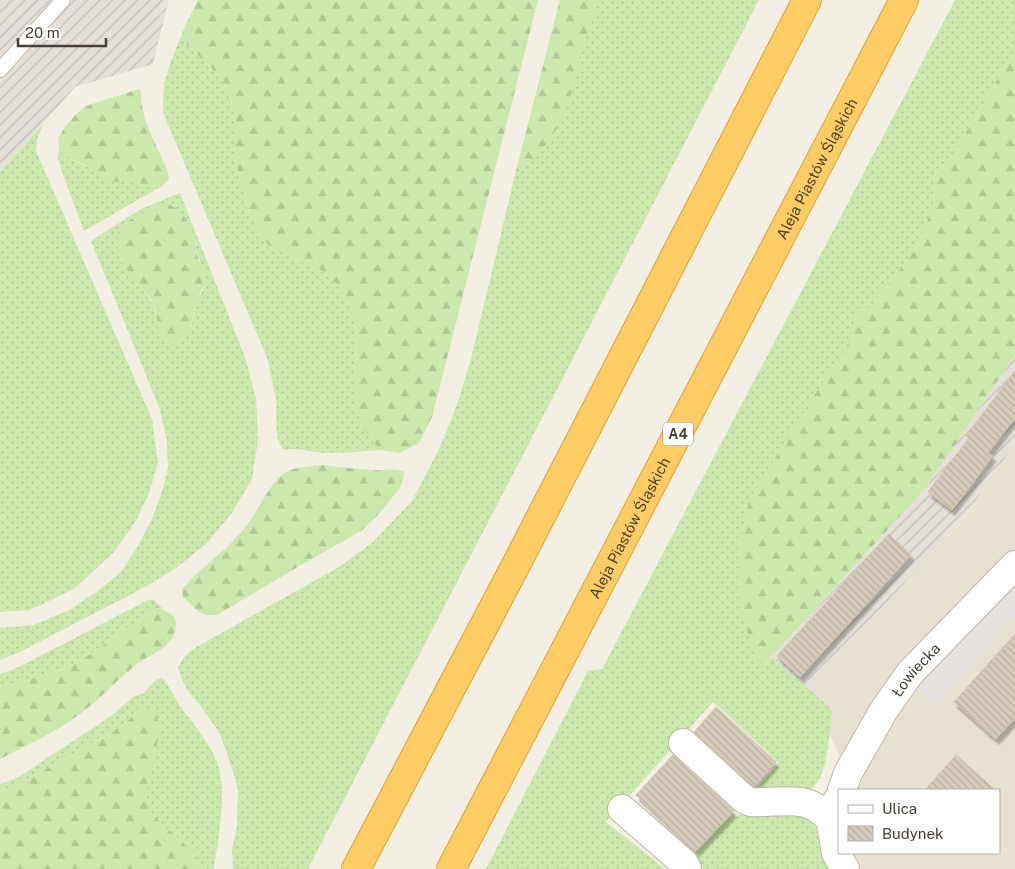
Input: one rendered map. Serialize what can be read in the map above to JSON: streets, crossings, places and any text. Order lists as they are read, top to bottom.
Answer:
{
  "streets": {
    "highway": ["Aleja Piastów Śląskich", "A4"],
    "street": ["Łowiecka"]
  },
  "legend": ["Ulica", "Budynek"],
  "scale_bar": "20 m"
}
